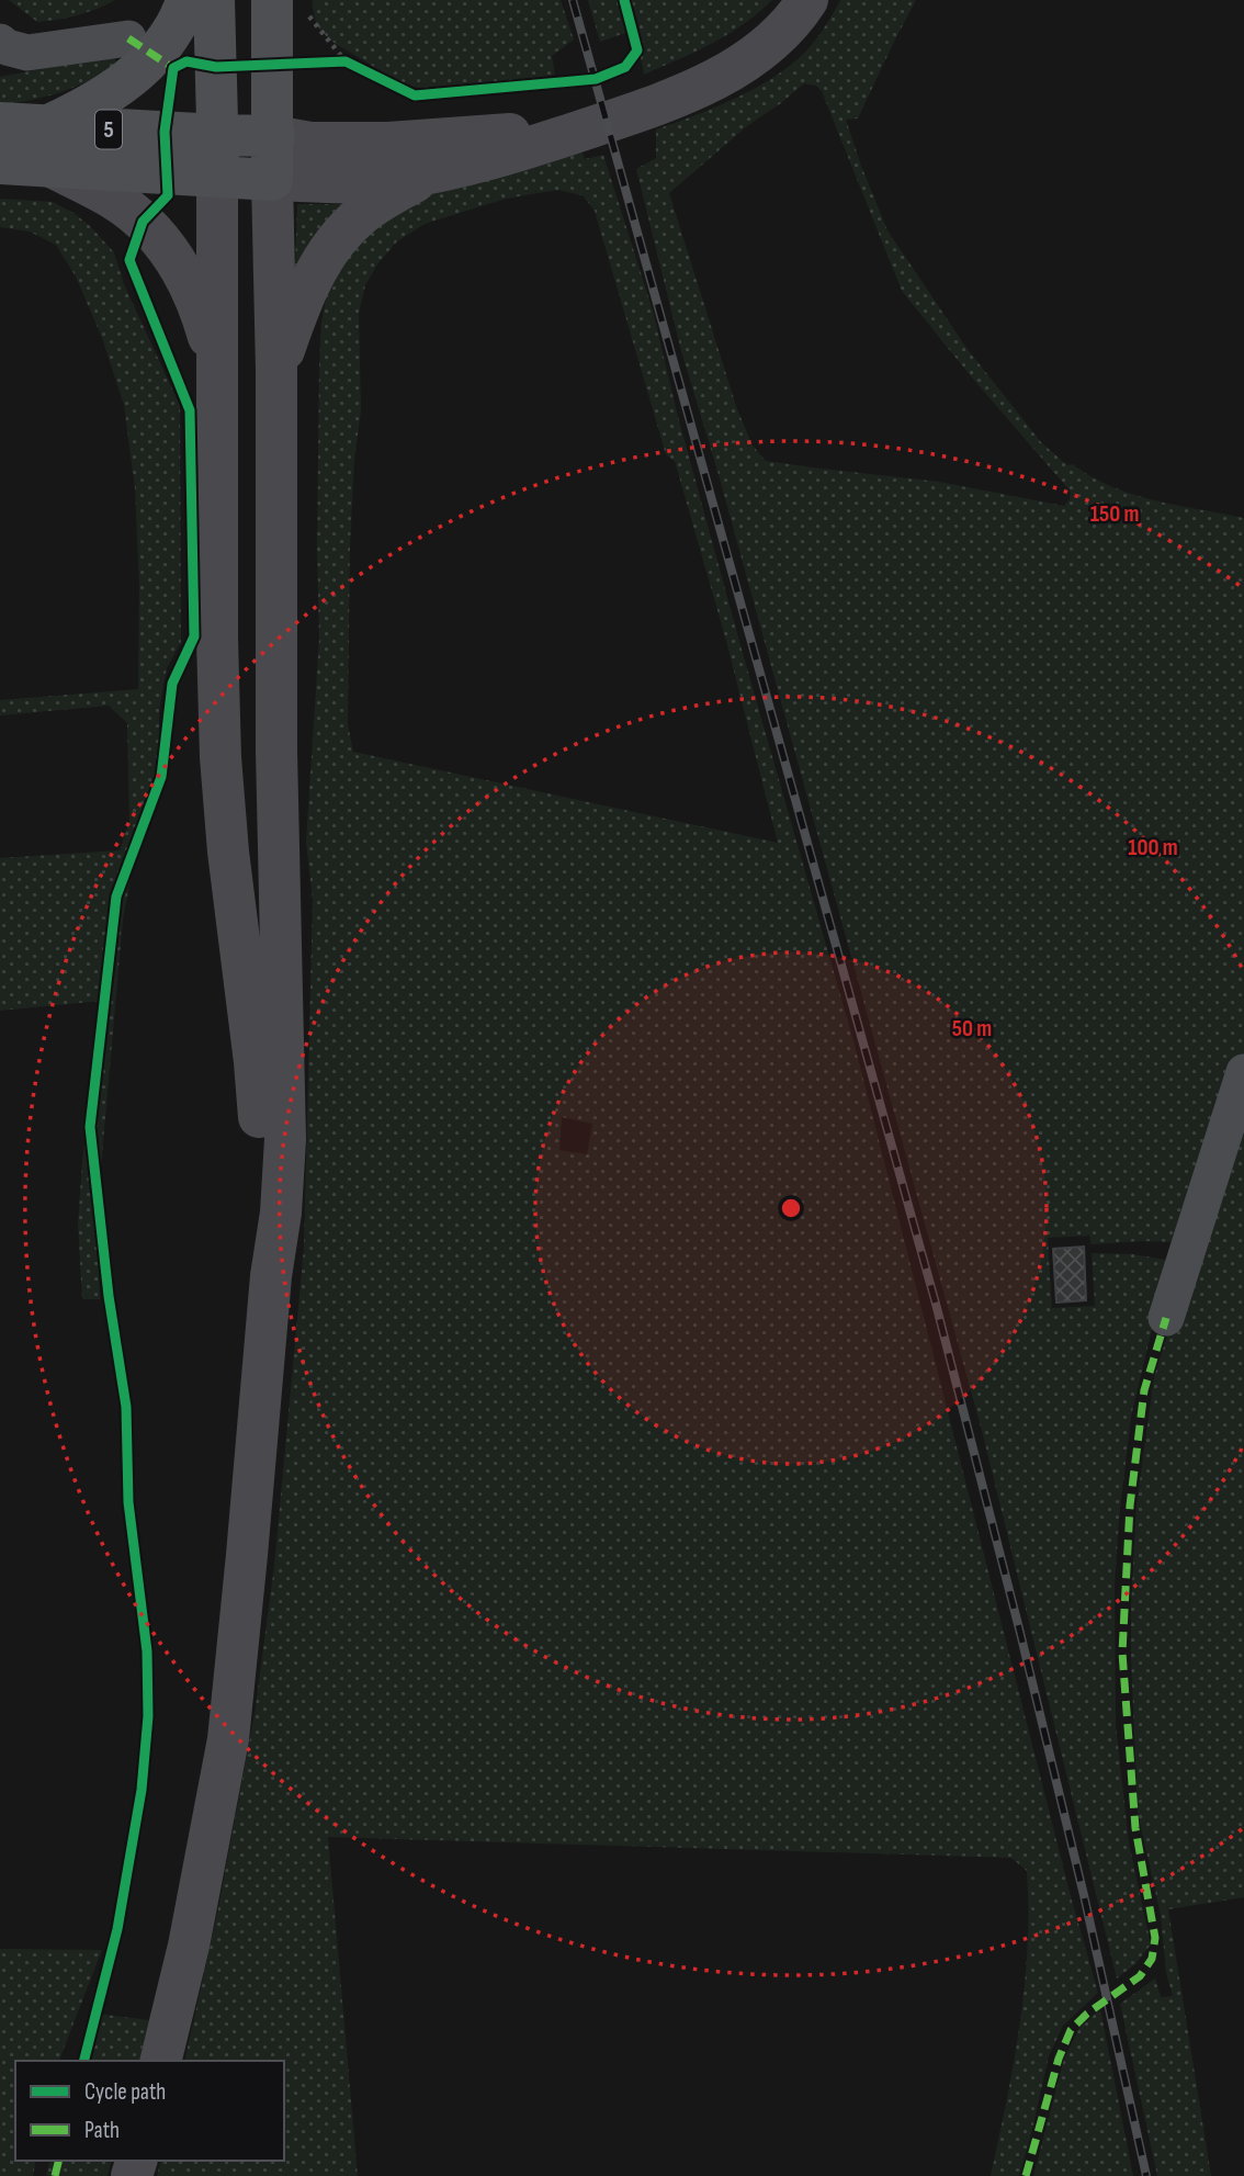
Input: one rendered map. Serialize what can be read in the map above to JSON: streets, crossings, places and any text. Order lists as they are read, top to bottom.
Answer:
{
  "streets": {
    "main road": ["5"]
  },
  "legend": ["Cycle path", "Path"],
  "rings": ["150 m", "100 m", "50 m"]
}
